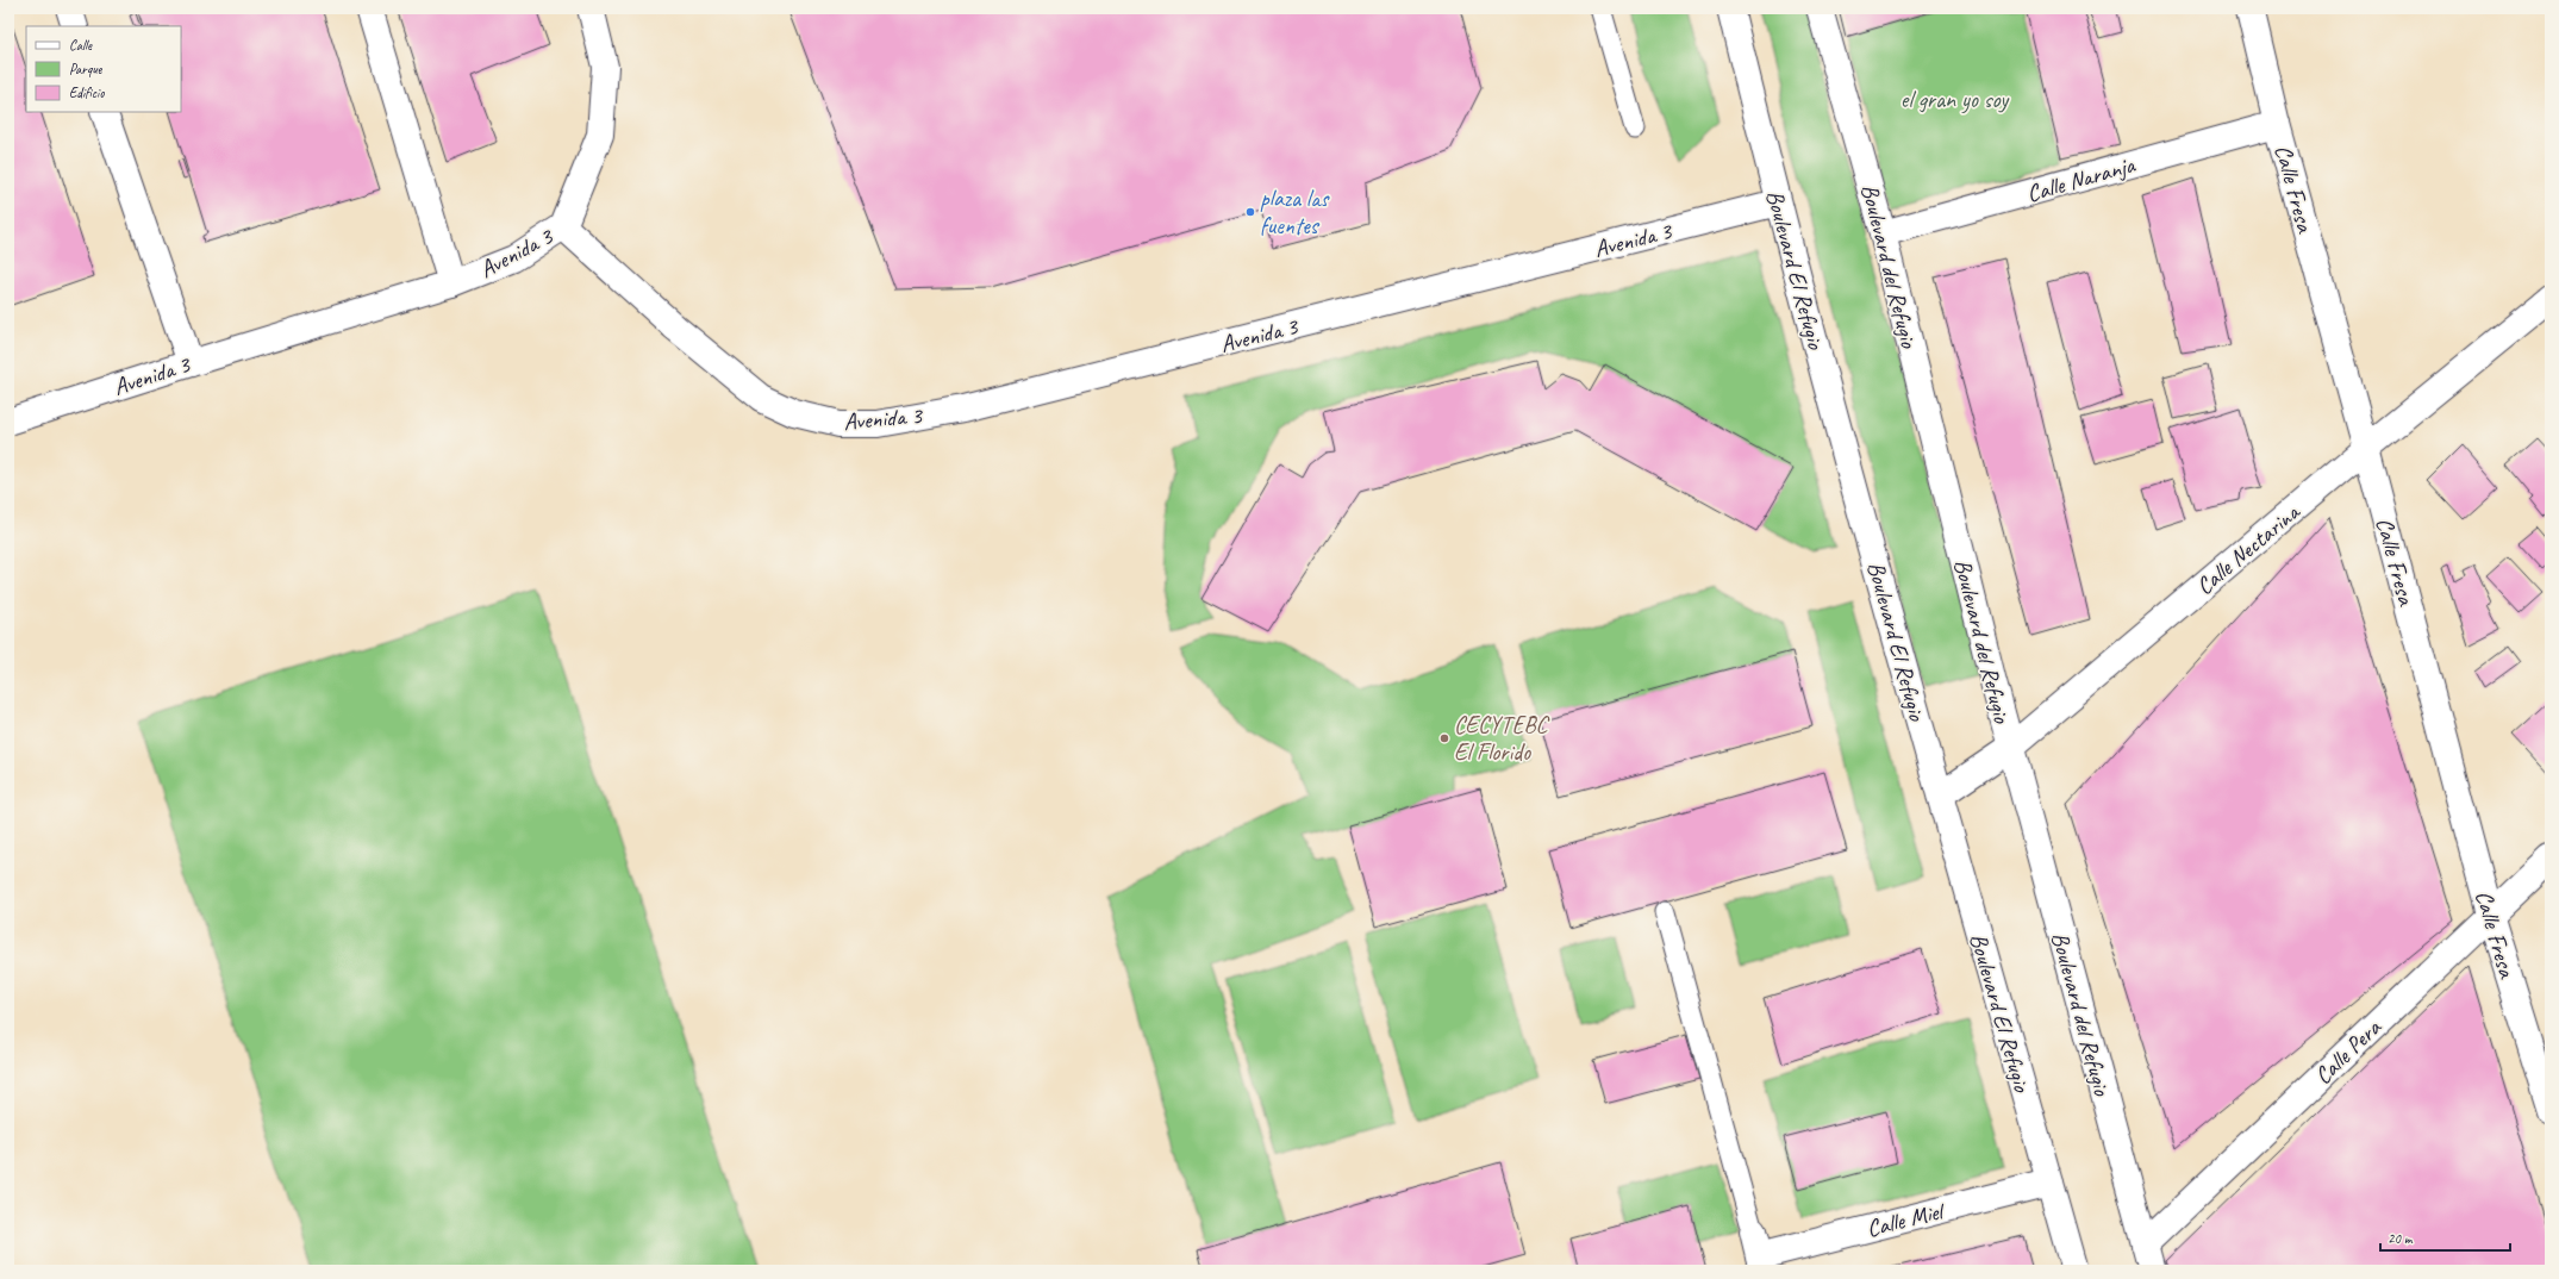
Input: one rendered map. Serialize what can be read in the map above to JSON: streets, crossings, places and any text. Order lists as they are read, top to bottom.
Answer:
{
  "streets": {
    "street": [
      "Calle Naranja",
      "Calle Fresa",
      "Avenida 3",
      "Boulevard del Refugio",
      "Boulevard El Refugio",
      "Calle Nectarina",
      "Calle Pera",
      "Calle Miel"
    ]
  },
  "crossings": [
    ["Calle Naranja", "Calle Fresa"],
    ["Calle Naranja", "Boulevard del Refugio"],
    ["Calle Fresa", "Calle Nectarina"],
    ["Calle Fresa", "Calle Pera"],
    ["Avenida 3", "Boulevard El Refugio"],
    ["Boulevard del Refugio", "Calle Nectarina"],
    ["Boulevard del Refugio", "Calle Pera"],
    ["Boulevard El Refugio", "Calle Nectarina"],
    ["Boulevard El Refugio", "Calle Miel"]
  ],
  "parks": ["el gran yo soy"],
  "places": ["plaza las fuentes", "CECYTEBC El Florido"],
  "legend": ["Calle", "Parque", "Edificio"],
  "scale_bar": "20 m"
}
